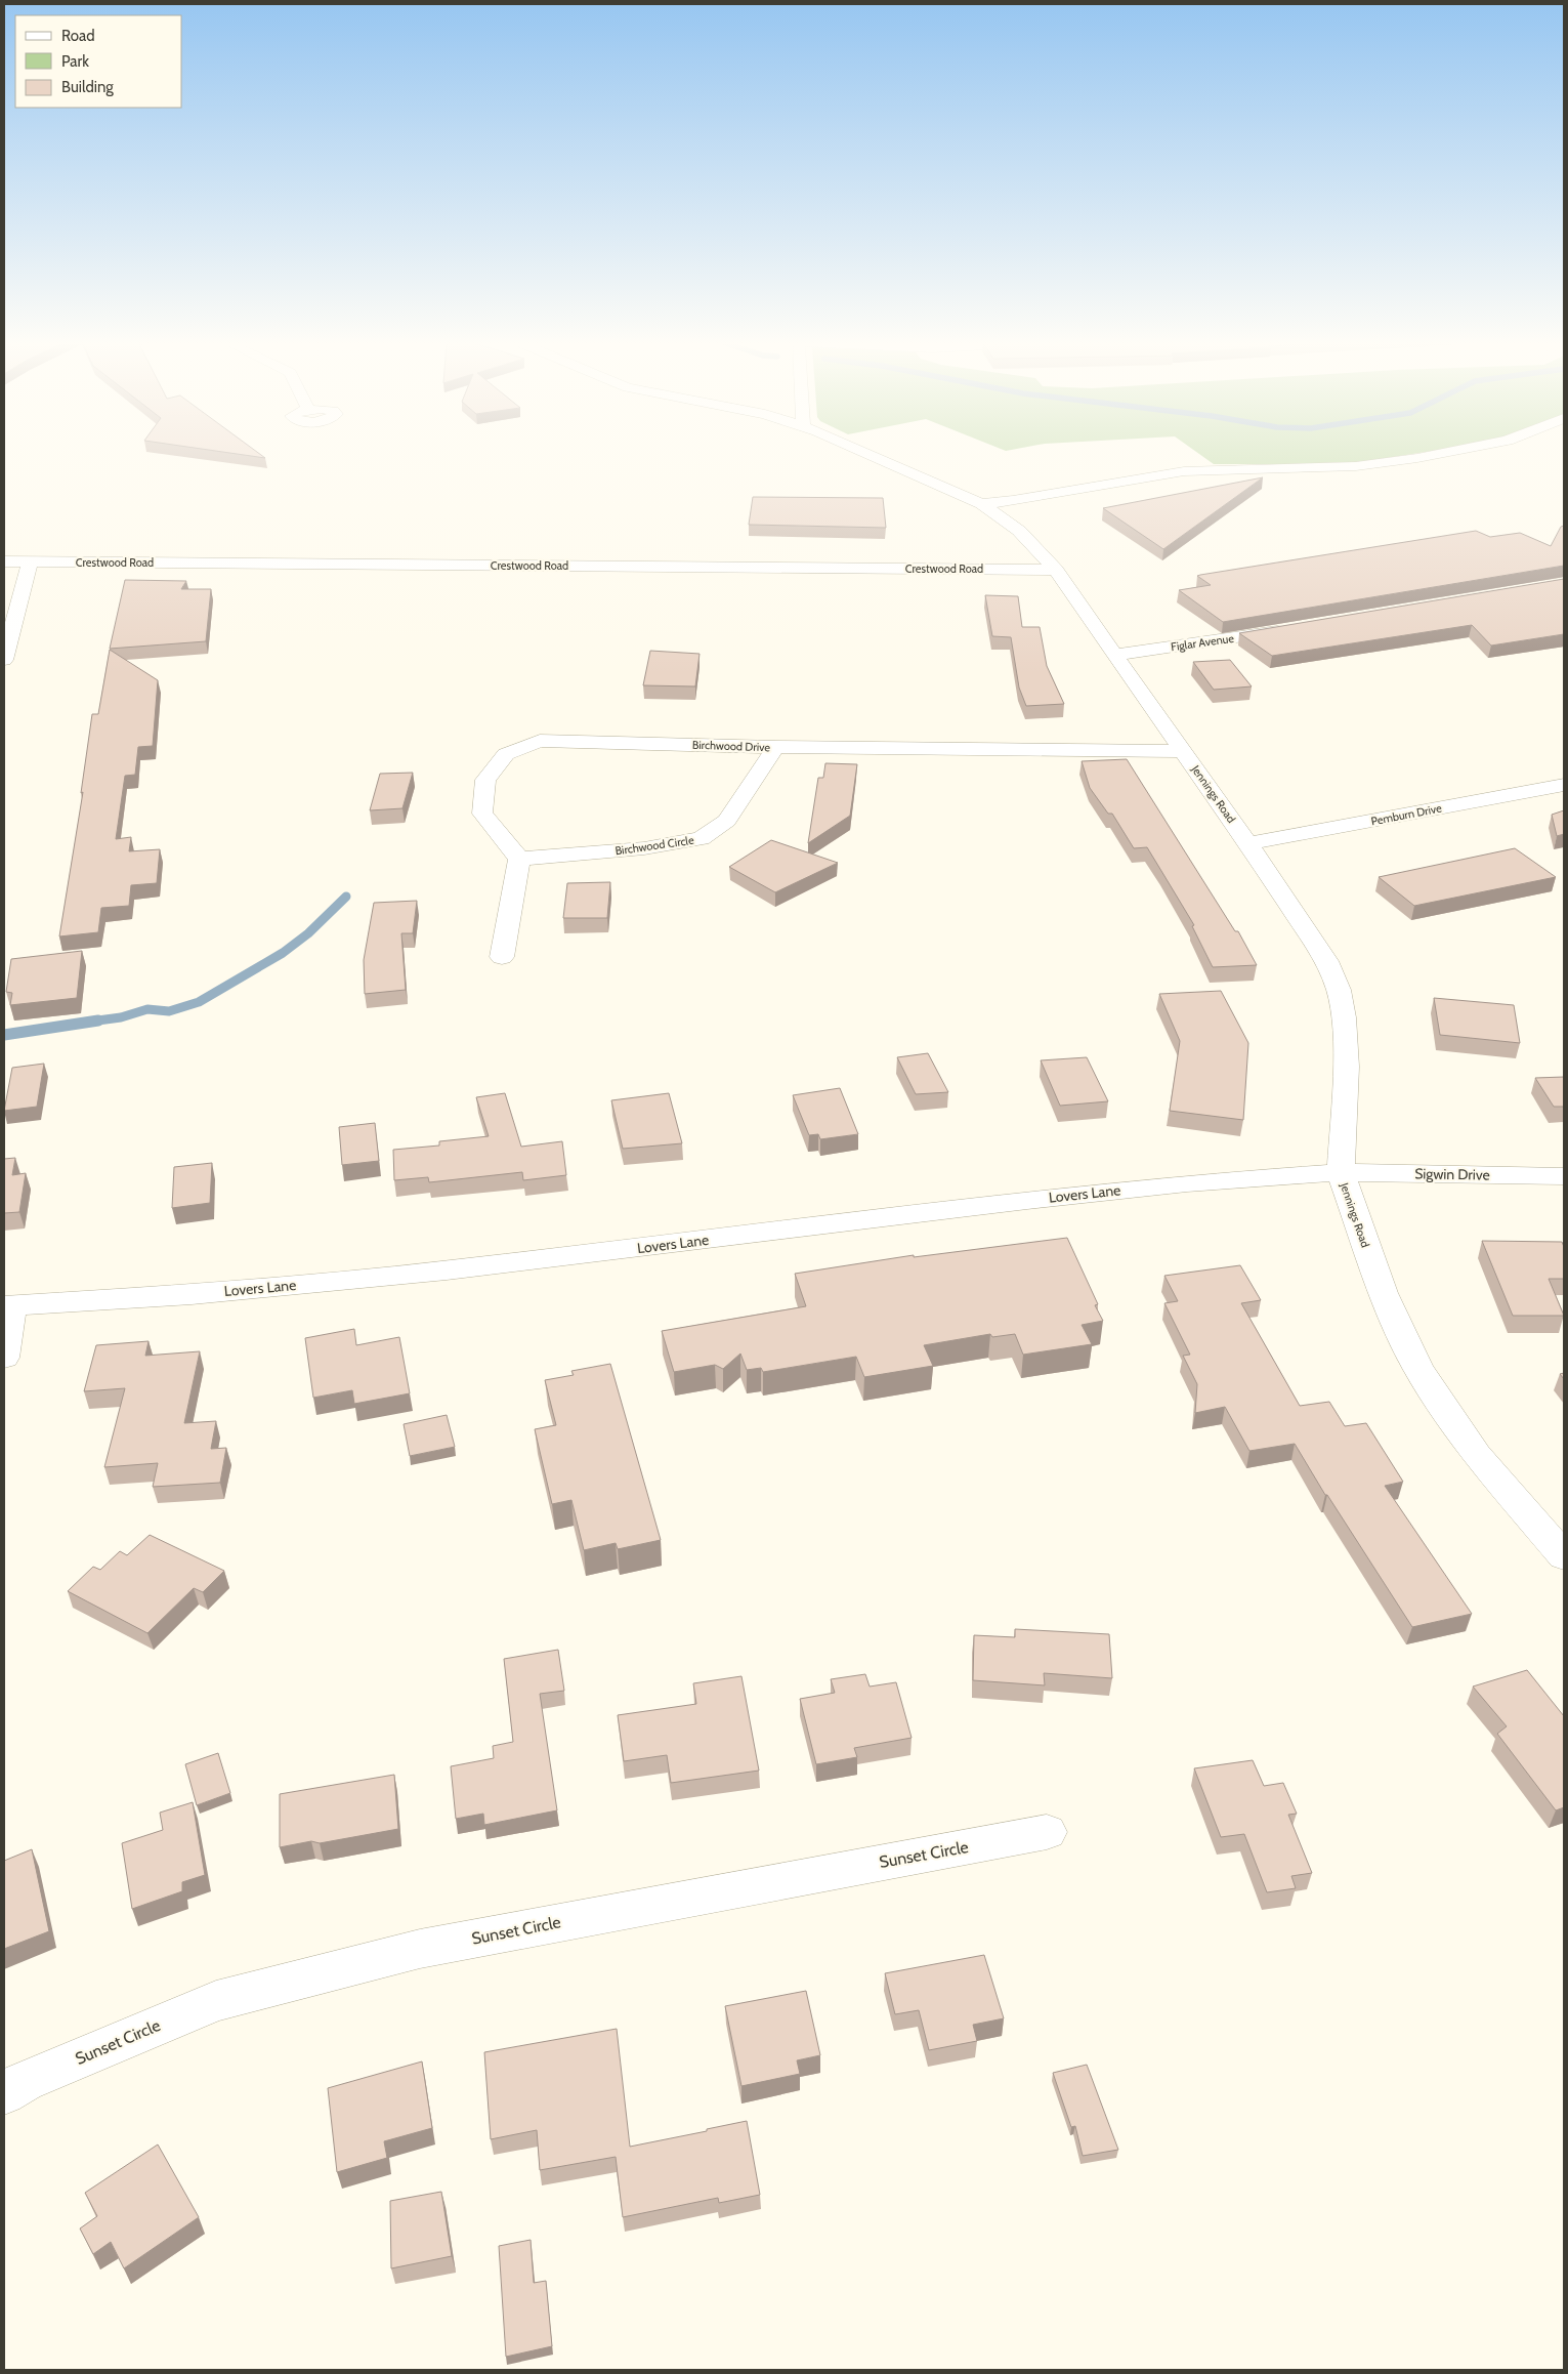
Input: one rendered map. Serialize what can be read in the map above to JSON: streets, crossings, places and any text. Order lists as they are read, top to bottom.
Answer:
{
  "streets": {
    "street": [
      "Crestwood Road",
      "Figlar Avenue",
      "Birchwood Drive",
      "Jennings Road",
      "Pemburn Drive",
      "Birchwood Circle",
      "Sigwin Drive",
      "Lovers Lane",
      "Sunset Circle"
    ]
  },
  "crossings": [
    ["Crestwood Road", "Jennings Road"],
    ["Figlar Avenue", "Jennings Road"],
    ["Birchwood Drive", "Jennings Road"],
    ["Birchwood Drive", "Birchwood Circle"],
    ["Jennings Road", "Pemburn Drive"],
    ["Jennings Road", "Sigwin Drive"],
    ["Jennings Road", "Lovers Lane"],
    ["Sigwin Drive", "Lovers Lane"]
  ],
  "legend": ["Road", "Park", "Building"]
}
